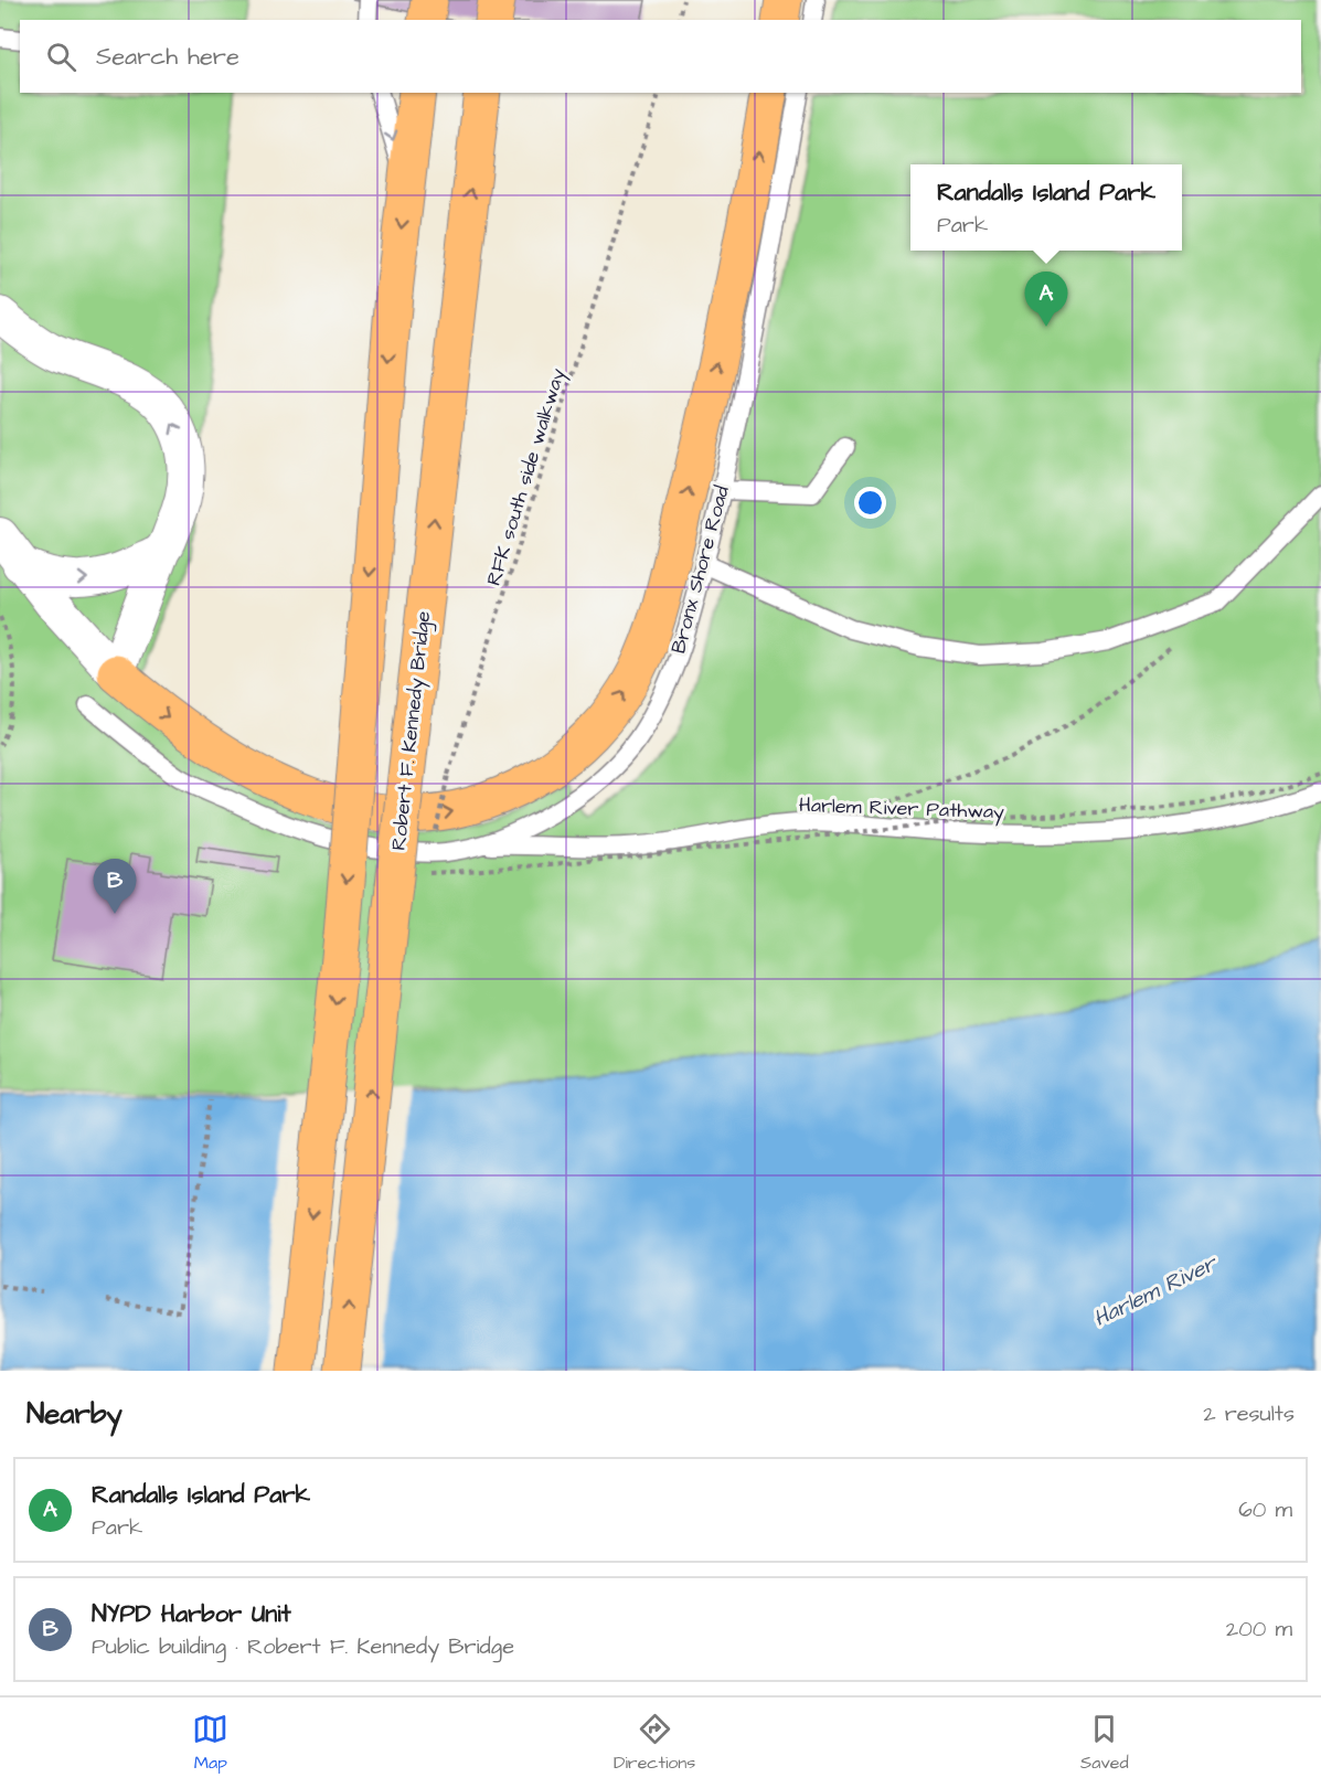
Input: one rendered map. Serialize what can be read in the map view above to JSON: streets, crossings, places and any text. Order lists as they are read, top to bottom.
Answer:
{
  "streets": {
    "highway": ["Robert F. Kennedy Bridge"],
    "lane": ["Bronx Shore Road", "Harlem River Pathway"],
    "path": ["RFK south side walkway"]
  },
  "crossings": [
    ["Bronx Shore Road", "Harlem River Pathway"]
  ],
  "water": ["Harlem River"],
  "page": {
    "search": "Search here",
    "popup": ["Randalls Island Park", "Park"],
    "pins": ["A", "B"],
    "heading": ["Nearby", "2 results"],
    "list": [
      {
        "mark": "A",
        "name": "Randalls Island Park",
        "note": "Park",
        "value": "60 m"
      },
      {
        "mark": "B",
        "name": "NYPD Harbor Unit",
        "note": "Public building · Robert F. Kennedy Bridge",
        "value": "200 m"
      }
    ],
    "nav": ["Map", "Directions", "Saved"]
  }
}
